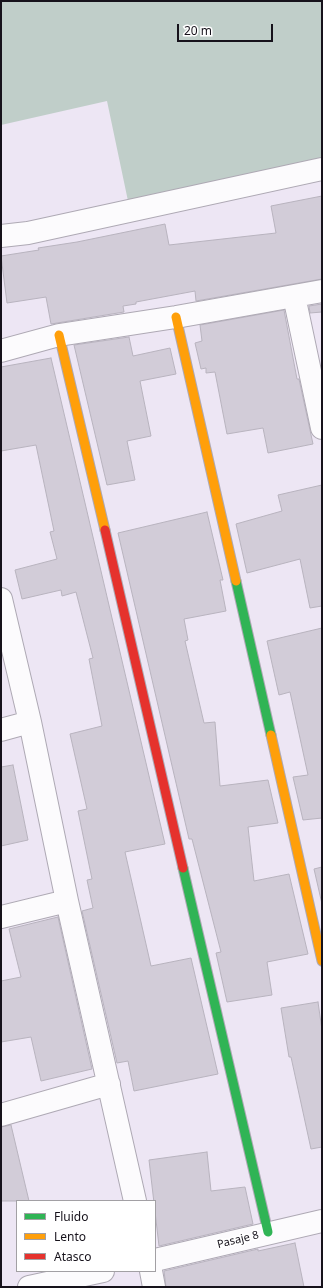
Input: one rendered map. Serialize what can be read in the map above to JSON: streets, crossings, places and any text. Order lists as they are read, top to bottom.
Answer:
{
  "streets": {
    "street": ["Pasaje 8"]
  },
  "legend": ["Fluido", "Lento", "Atasco"],
  "scale_bar": "20 m"
}
